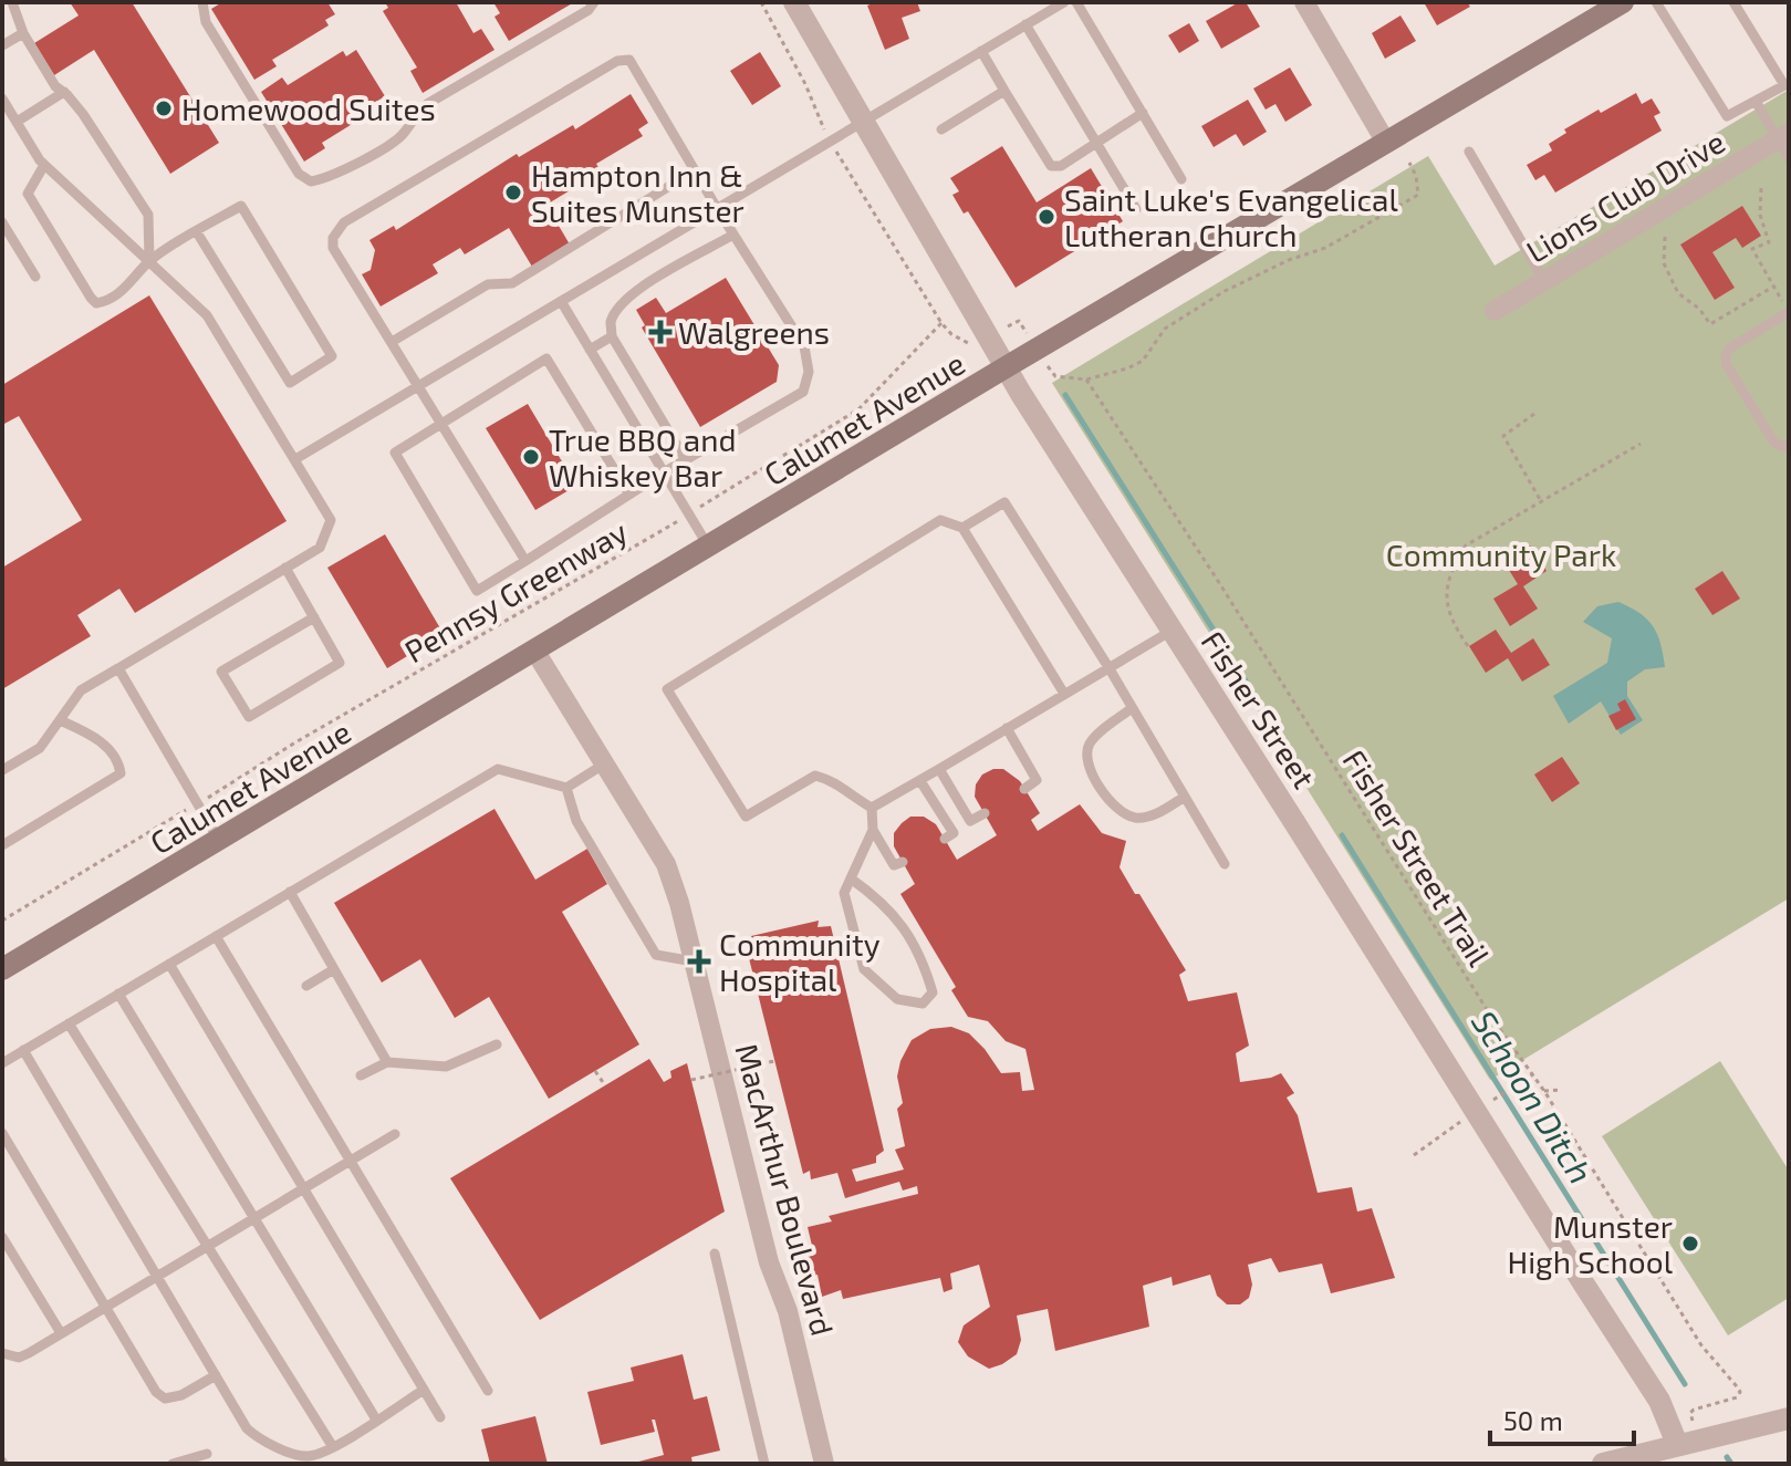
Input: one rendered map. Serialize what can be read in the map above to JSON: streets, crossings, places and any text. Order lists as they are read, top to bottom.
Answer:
{
  "streets": {
    "main road": ["Calumet Avenue"],
    "street": ["Lions Club Drive", "Fisher Street", "MacArthur Boulevard"],
    "path": ["Pennsy Greenway", "Fisher Street Trail"]
  },
  "crossings": [
    ["Calumet Avenue", "Fisher Street"],
    ["Calumet Avenue", "MacArthur Boulevard"]
  ],
  "water": ["Schoon Ditch"],
  "parks": ["Community Park"],
  "places": {
    "other": [
      "Homewood Suites",
      "Hampton Inn & Suites Munster",
      "Saint Luke's Evangelical Lutheran Church",
      "True BBQ and Whiskey Bar",
      "Munster High School"
    ],
    "health": ["Walgreens", "Community Hospital"]
  },
  "scale_bar": "50 m"
}
